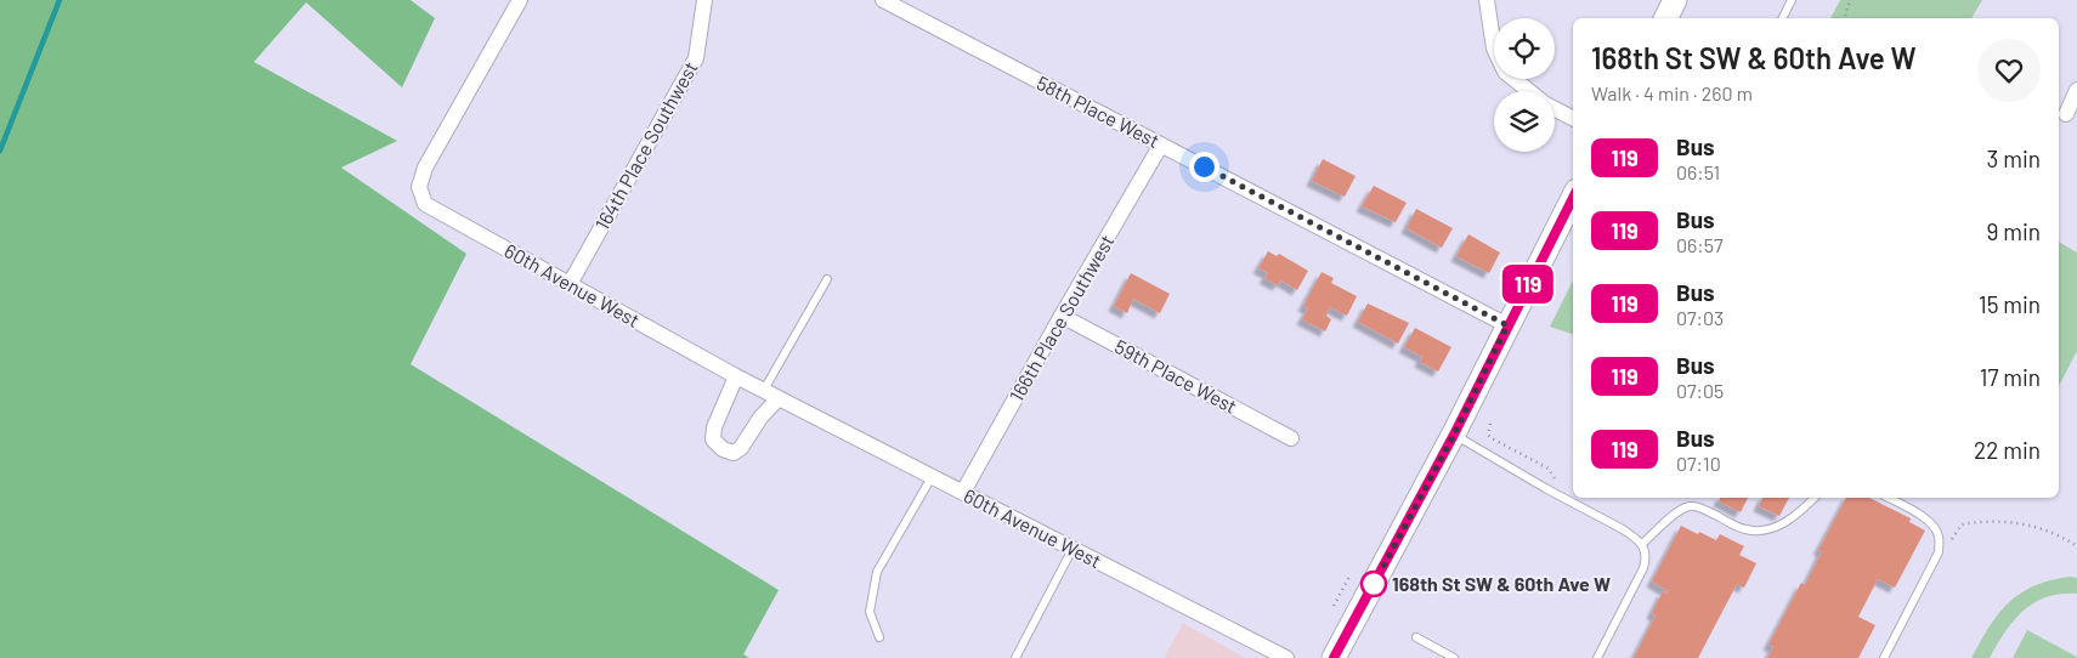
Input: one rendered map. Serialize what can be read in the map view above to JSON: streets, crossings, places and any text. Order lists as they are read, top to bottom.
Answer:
{
  "streets": {
    "street": [
      "58th Place West",
      "164th Place Southwest",
      "60th Avenue West",
      "166th Place Southwest",
      "59th Place West"
    ]
  },
  "crossings": [
    ["58th Place West", "166th Place Southwest"],
    ["164th Place Southwest", "60th Avenue West"],
    ["60th Avenue West", "166th Place Southwest"],
    ["166th Place Southwest", "59th Place West"]
  ],
  "places": ["168th St SW & 60th Ave W"],
  "lines": ["bus line 119"],
  "page": {
    "on_map": "119",
    "heading": ["168th St SW & 60th Ave W", "Walk · 4 min · 260 m"],
    "list": [
      {
        "mark": "119",
        "name": "Bus",
        "note": "06:51",
        "value": "3 min"
      },
      {
        "mark": "119",
        "name": "Bus",
        "note": "06:57",
        "value": "9 min"
      },
      {
        "mark": "119",
        "name": "Bus",
        "note": "07:03",
        "value": "15 min"
      },
      {
        "mark": "119",
        "name": "Bus",
        "note": "07:05",
        "value": "17 min"
      },
      {
        "mark": "119",
        "name": "Bus",
        "note": "07:10",
        "value": "22 min"
      }
    ]
  }
}
